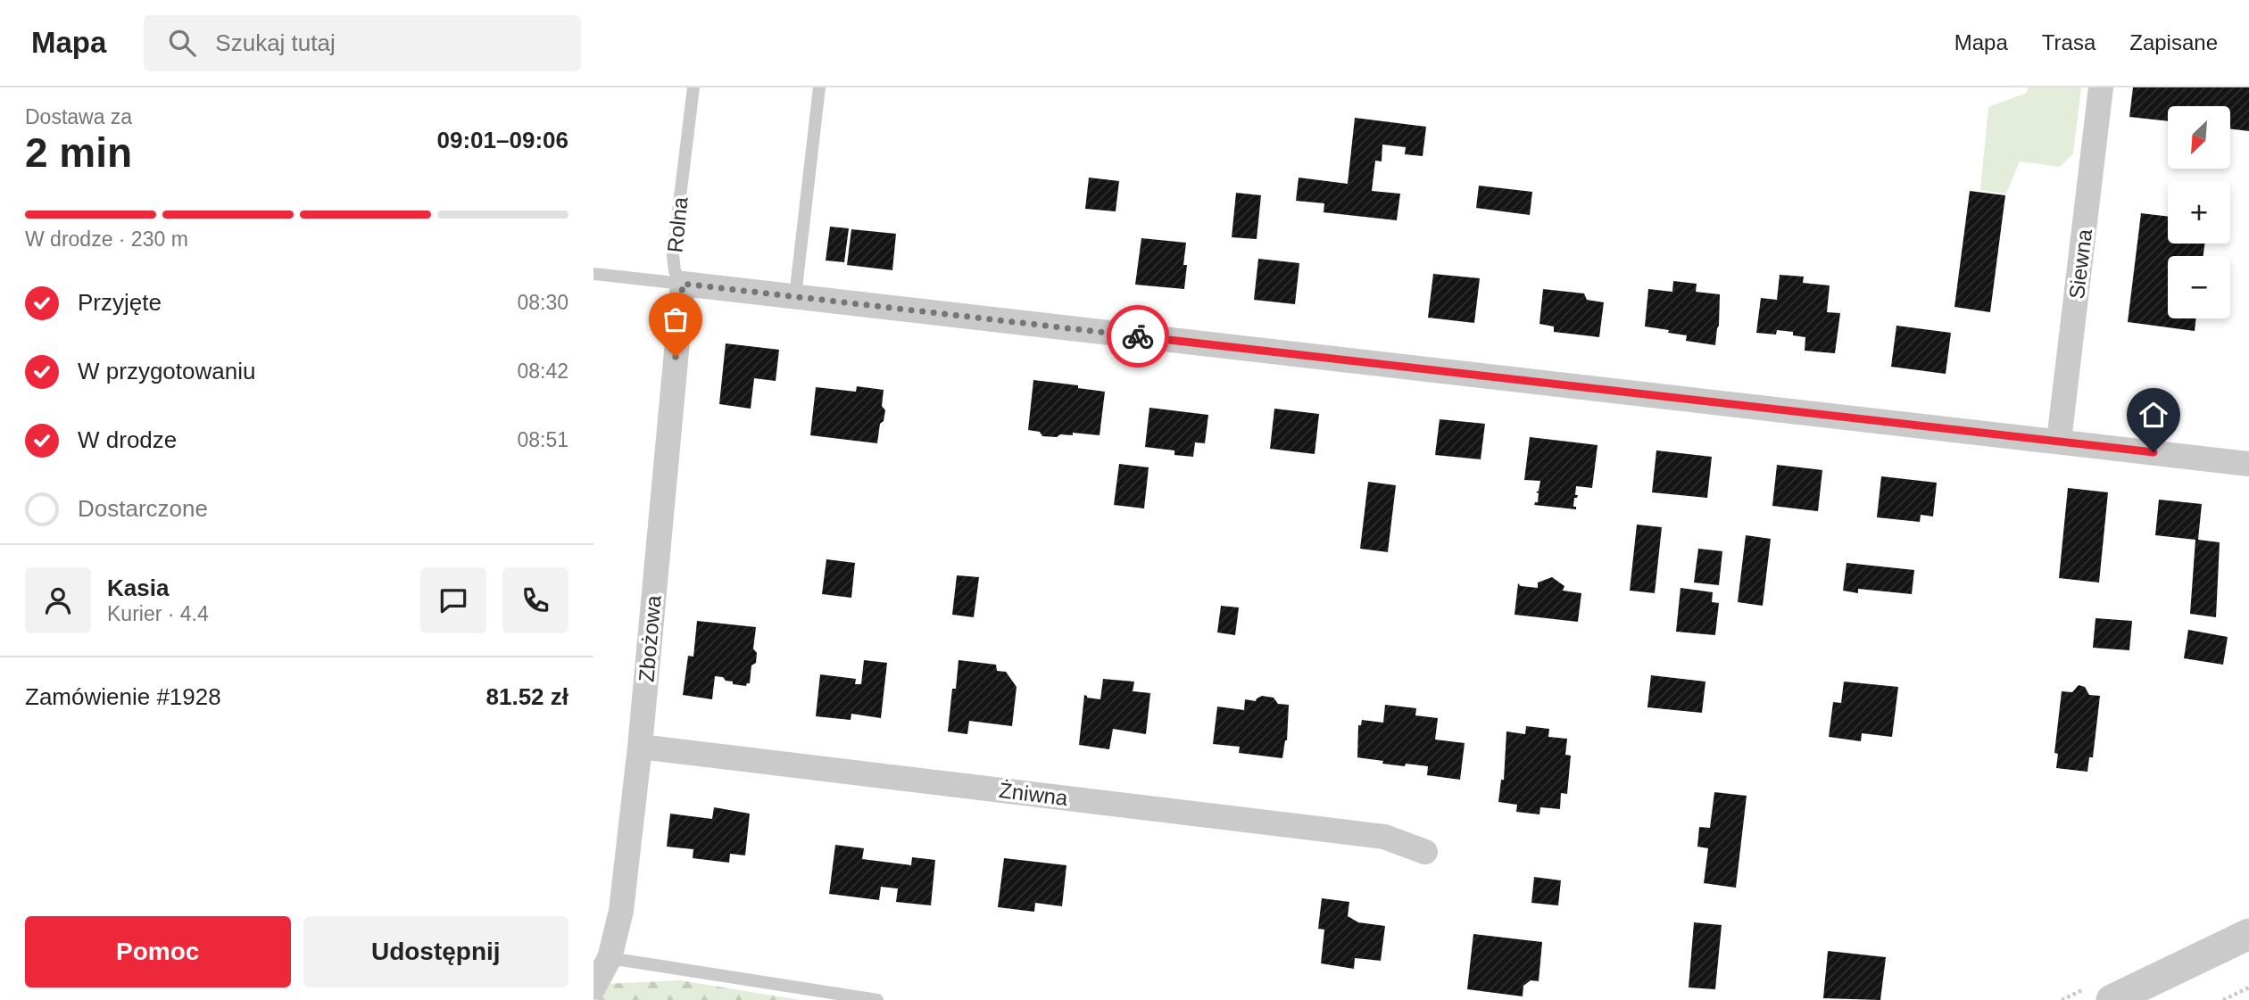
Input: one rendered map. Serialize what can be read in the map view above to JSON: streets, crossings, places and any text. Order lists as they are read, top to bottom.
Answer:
{
  "streets": {
    "street": [
      "Rolna",
      "Siewna",
      "Zbożowa",
      "Żniwna"
    ]
  },
  "crossings": [
    ["Rolna", "Siewna"],
    ["Rolna", "Zbożowa"],
    ["Zbożowa", "Żniwna"]
  ],
  "north": "bottom left",
  "page": {
    "header": "Mapa",
    "search": "Szukaj tutaj",
    "nav": ["Mapa", "Trasa", "Zapisane"],
    "heading": ["2 min", "Dostawa za", "09:01–09:06"],
    "panel": [
      "Kasia",
      "Kurier · 4.4",
      "Zamówienie #1928",
      "81.52 zł"
    ],
    "map_buttons": ["+", "−"],
    "bar": "W drodze · 230 m",
    "list": [
      ["Przyjęte", "08:30"],
      ["W przygotowaniu", "08:42"],
      ["W drodze", "08:51"],
      "Dostarczone"
    ],
    "buttons": ["Pomoc", "Udostępnij"]
  }
}
